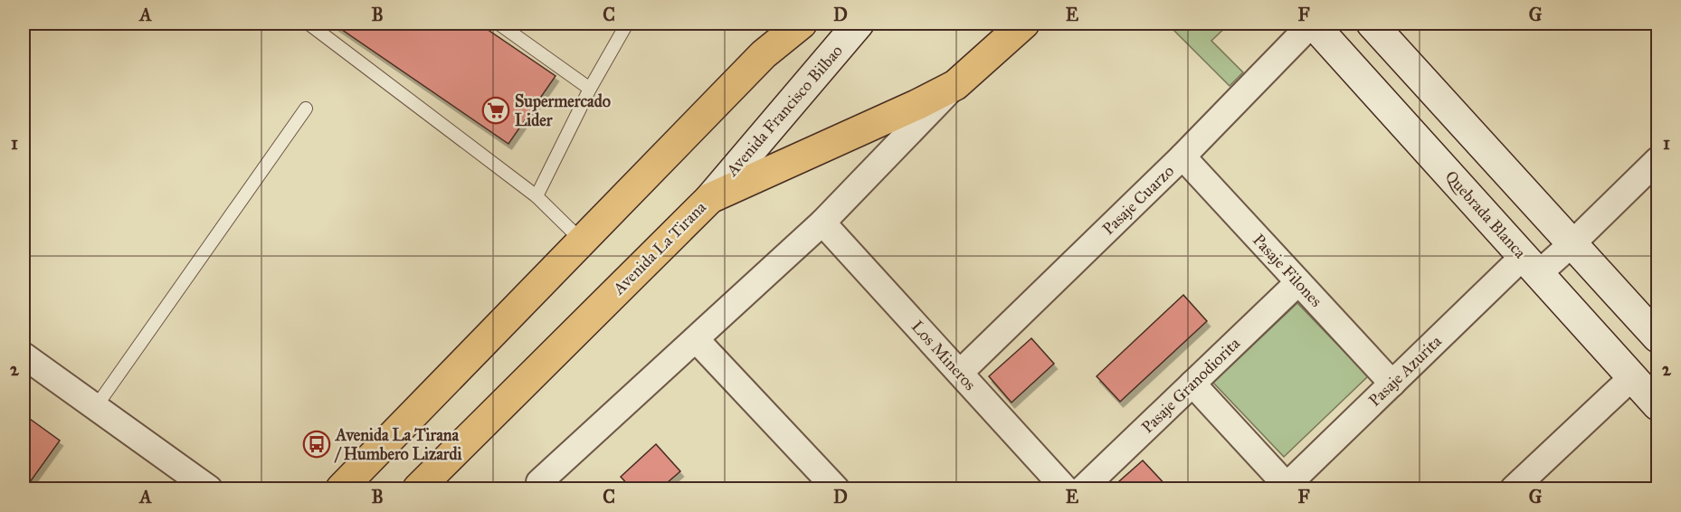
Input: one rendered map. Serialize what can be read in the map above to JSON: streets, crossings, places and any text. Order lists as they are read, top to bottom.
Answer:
{
  "streets": {
    "highway": ["Avenida La Tirana"],
    "street": [
      "Avenida Francisco Bilbao",
      "Pasaje Cuarzo",
      "Quebrada Blanca",
      "Pasaje Filones",
      "Los Mineros",
      "Pasaje Azurita",
      "Pasaje Granodiorita"
    ]
  },
  "crossings": [
    ["Avenida Francisco Bilbao", "Avenida La Tirana"],
    ["Pasaje Cuarzo", "Quebrada Blanca"],
    ["Pasaje Cuarzo", "Pasaje Filones"],
    ["Pasaje Cuarzo", "Los Mineros"],
    ["Quebrada Blanca", "Pasaje Azurita"],
    ["Avenida La Tirana", "Los Mineros"],
    ["Pasaje Filones", "Pasaje Azurita"],
    ["Pasaje Filones", "Pasaje Granodiorita"]
  ],
  "places": {
    "supermarket": ["Supermercado Lider"],
    "bus stop": ["Avenida La Tirana / Humbero Lizardi"]
  },
  "grid": {
    "columns": [
      "A",
      "B",
      "C",
      "D",
      "E",
      "F",
      "G"
    ],
    "rows": ["1", "2"]
  }
}
